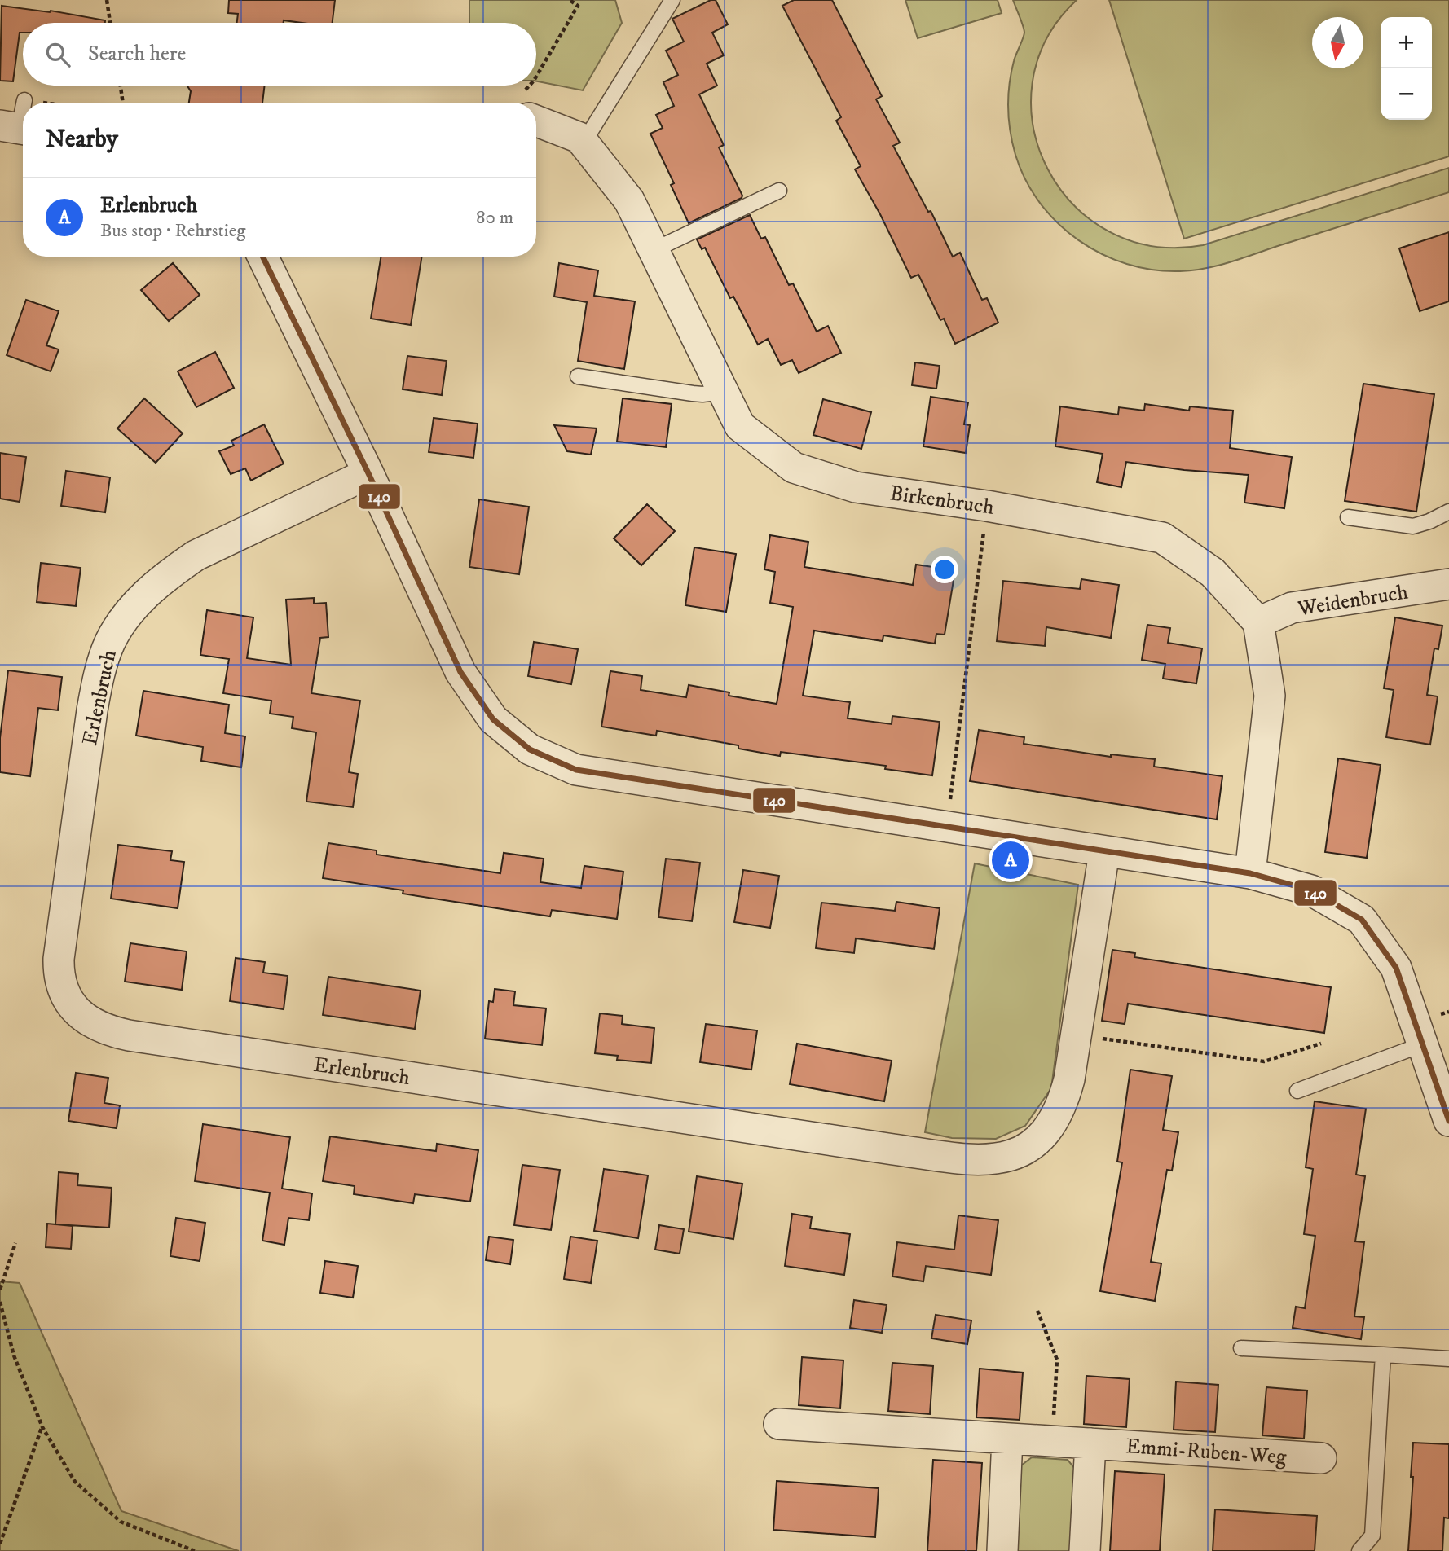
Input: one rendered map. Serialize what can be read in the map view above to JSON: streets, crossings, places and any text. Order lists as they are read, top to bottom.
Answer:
{
  "streets": {
    "street": [
      "Birkenbruch",
      "Weidenbruch",
      "Erlenbruch",
      "Emmi-Ruben-Weg"
    ]
  },
  "crossings": [
    ["Birkenbruch", "Weidenbruch"]
  ],
  "lines": ["transit line 140"],
  "north": "bottom",
  "page": {
    "map_buttons": ["+", "−"],
    "search": "Search here",
    "heading": "Nearby",
    "list": [
      {
        "mark": "A",
        "name": "Erlenbruch",
        "note": "Bus stop · Rehrstieg",
        "value": "80 m"
      }
    ],
    "pins": "A"
  }
}
